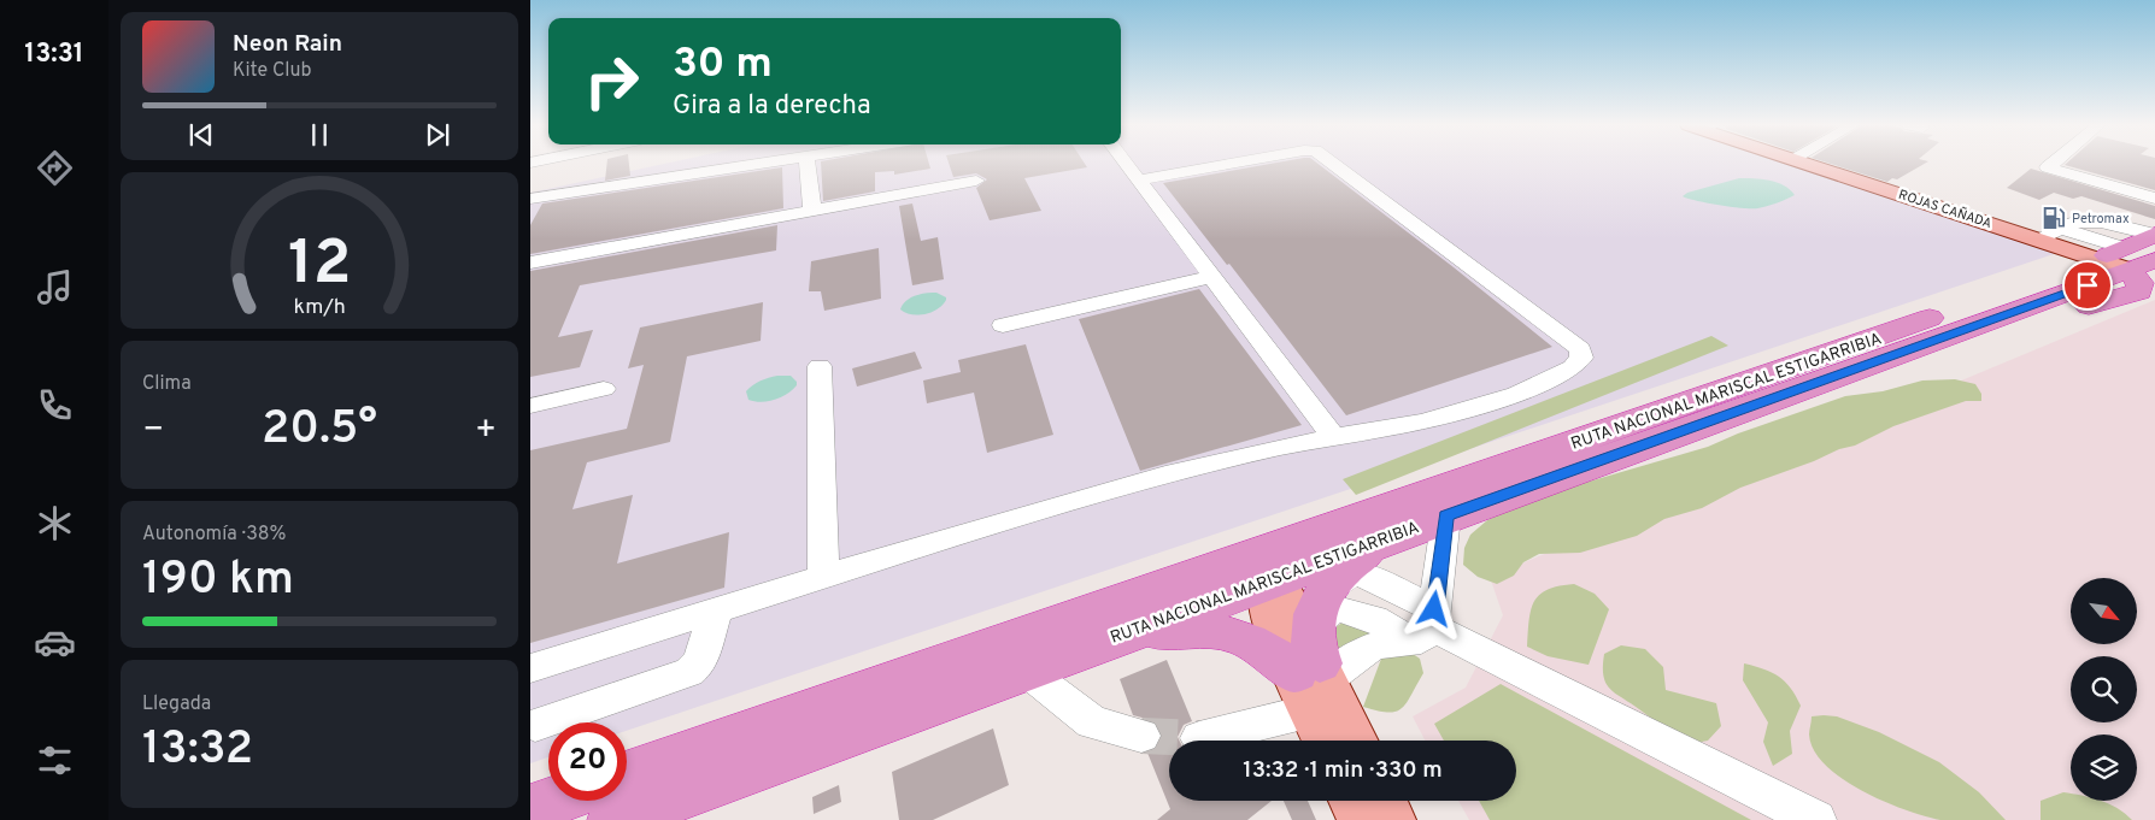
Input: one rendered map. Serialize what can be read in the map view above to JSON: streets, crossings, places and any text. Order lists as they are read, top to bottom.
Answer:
{
  "streets": {
    "highway": ["RUTA NACIONAL MARISCAL ESTIGARRIBIA"],
    "main road": ["ROJAS CAÑADA"]
  },
  "crossings": [
    ["ROJAS CAÑADA", "RUTA NACIONAL MARISCAL ESTIGARRIBIA"]
  ],
  "places": {
    "fuel station": ["Petromax"]
  },
  "north": "bottom right",
  "page": {
    "tabs": "13:31",
    "turn": ["30 m", "Gira a la derecha"],
    "song": ["Neon Rain", "Kite Club"],
    "tile": [
      "Clima",
      ["Autonomía · 38%", "190 km"],
      ["Llegada", "13:32"]
    ],
    "heat": ["−", "20.5°", "+"],
    "limit": "20",
    "trip": "13:32 · 1 min · 330 m",
    "gauge": ["12", "km/h"]
  }
}
